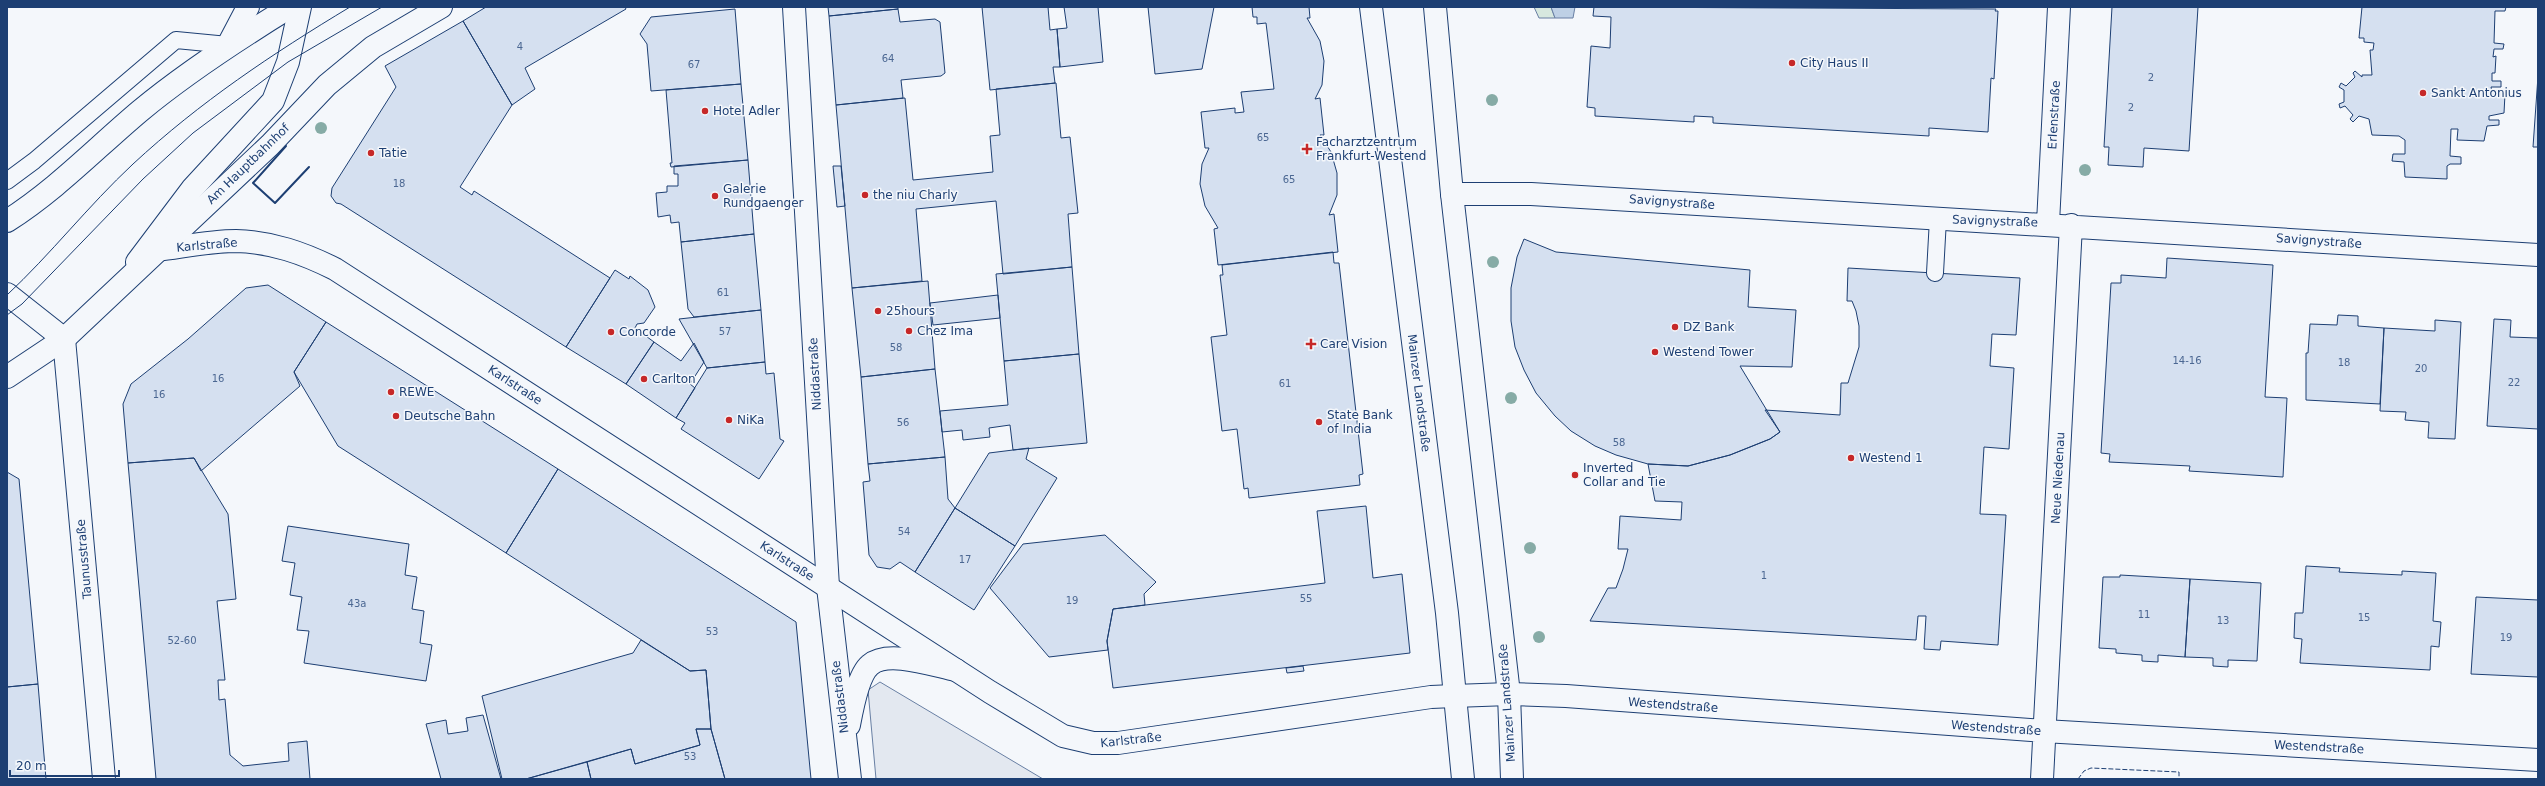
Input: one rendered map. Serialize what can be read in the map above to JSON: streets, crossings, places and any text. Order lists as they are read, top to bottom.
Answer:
{
  "streets": {
    "main road": [
      "Erlenstraße",
      "Am Hauptbahnhof",
      "Savignystraße",
      "Karlstraße",
      "Niddastraße",
      "Mainzer Landstraße",
      "Neue Niedenau",
      "Taunusstraße",
      "Westendstraße"
    ]
  },
  "crossings": [
    ["Erlenstraße", "Savignystraße"],
    ["Am Hauptbahnhof", "Karlstraße"],
    ["Am Hauptbahnhof", "Taunusstraße"],
    ["Savignystraße", "Mainzer Landstraße"],
    ["Savignystraße", "Neue Niedenau"],
    ["Karlstraße", "Niddastraße"],
    ["Karlstraße", "Mainzer Landstraße"],
    ["Karlstraße", "Westendstraße"],
    ["Mainzer Landstraße", "Westendstraße"],
    ["Neue Niedenau", "Westendstraße"]
  ],
  "places": {
    "other": [
      "City Haus II",
      "Sankt Antonius",
      "Hotel Adler",
      "Tatie",
      "the niu Charly",
      "Galerie Rundgaenger",
      "25hours",
      "DZ Bank",
      "Chez Ima",
      "Concorde",
      "Westend Tower",
      "Carlton",
      "REWE",
      "Deutsche Bahn",
      "NiKa",
      "State Bank of India",
      "Westend 1",
      "Inverted Collar and Tie"
    ],
    "health": ["Facharztzentrum Frankfurt-Westend", "Care Vision"]
  },
  "house_numbers": [
    "4",
    "64",
    "67",
    "2",
    "2",
    "65",
    "65",
    "18",
    "61",
    "57",
    "58",
    "14-16",
    "18",
    "20",
    "16",
    "22",
    "61",
    "16",
    "56",
    "58",
    "54",
    "17",
    "1",
    "55",
    "19",
    "43a",
    "11",
    "15",
    "13",
    "53",
    "19",
    "52-60",
    "53"
  ],
  "scale_bar": "20 m"
}
